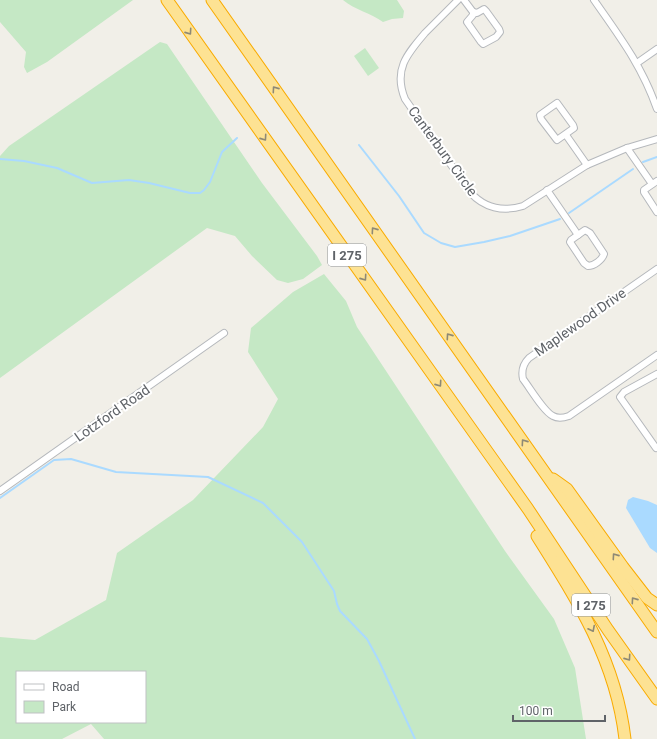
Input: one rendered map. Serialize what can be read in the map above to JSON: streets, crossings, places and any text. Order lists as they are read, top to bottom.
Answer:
{
  "streets": {
    "highway": ["I 275"],
    "street": ["Canterbury Circle", "Maplewood Drive", "Lotzford Road"]
  },
  "legend": ["Road", "Park"],
  "scale_bar": "100 m"
}
